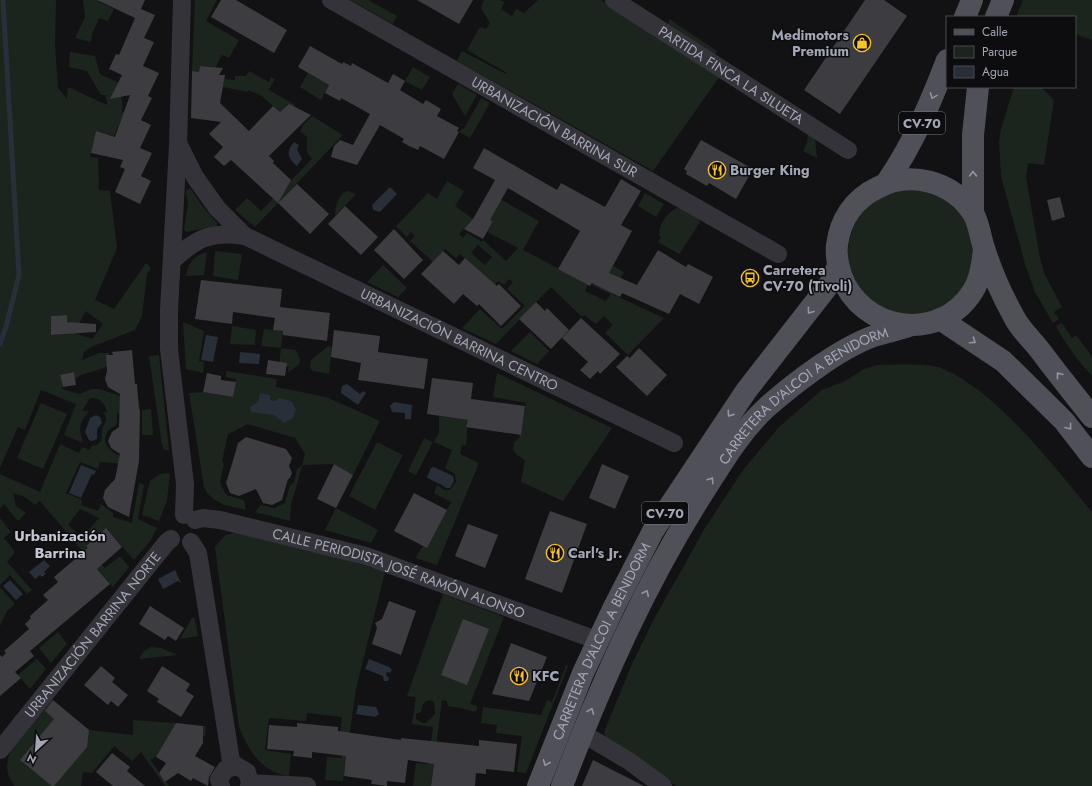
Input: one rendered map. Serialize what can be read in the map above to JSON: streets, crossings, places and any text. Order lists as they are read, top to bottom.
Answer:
{
  "streets": {
    "main road": ["CV-70", "CARRETERA D'ALCOI A BENIDORM"],
    "street": [
      "PARTIDA FINCA LA SILUETA",
      "URBANIZACIÓN BARRINA SUR",
      "URBANIZACIÓN BARRINA CENTRO",
      "CALLE PERIODISTA JOSÉ RAMÓN ALONSO",
      "URBANIZACIÓN BARRINA NORTE"
    ]
  },
  "crossings": [
    ["CV-70", "CARRETERA D'ALCOI A BENIDORM"],
    ["CARRETERA D'ALCOI A BENIDORM", "CALLE PERIODISTA JOSÉ RAMÓN ALONSO"],
    ["CALLE PERIODISTA JOSÉ RAMÓN ALONSO", "URBANIZACIÓN BARRINA NORTE"]
  ],
  "districts": ["Urbanización Barrina"],
  "places": {
    "shop": ["Medimotors Premium"],
    "restaurant": ["Burger King", "Carl's Jr.", "KFC"],
    "bus stop": ["Carretera CV-70 (Tivoli)"]
  },
  "legend": ["Calle", "Parque", "Agua"],
  "north": "bottom left"
}
